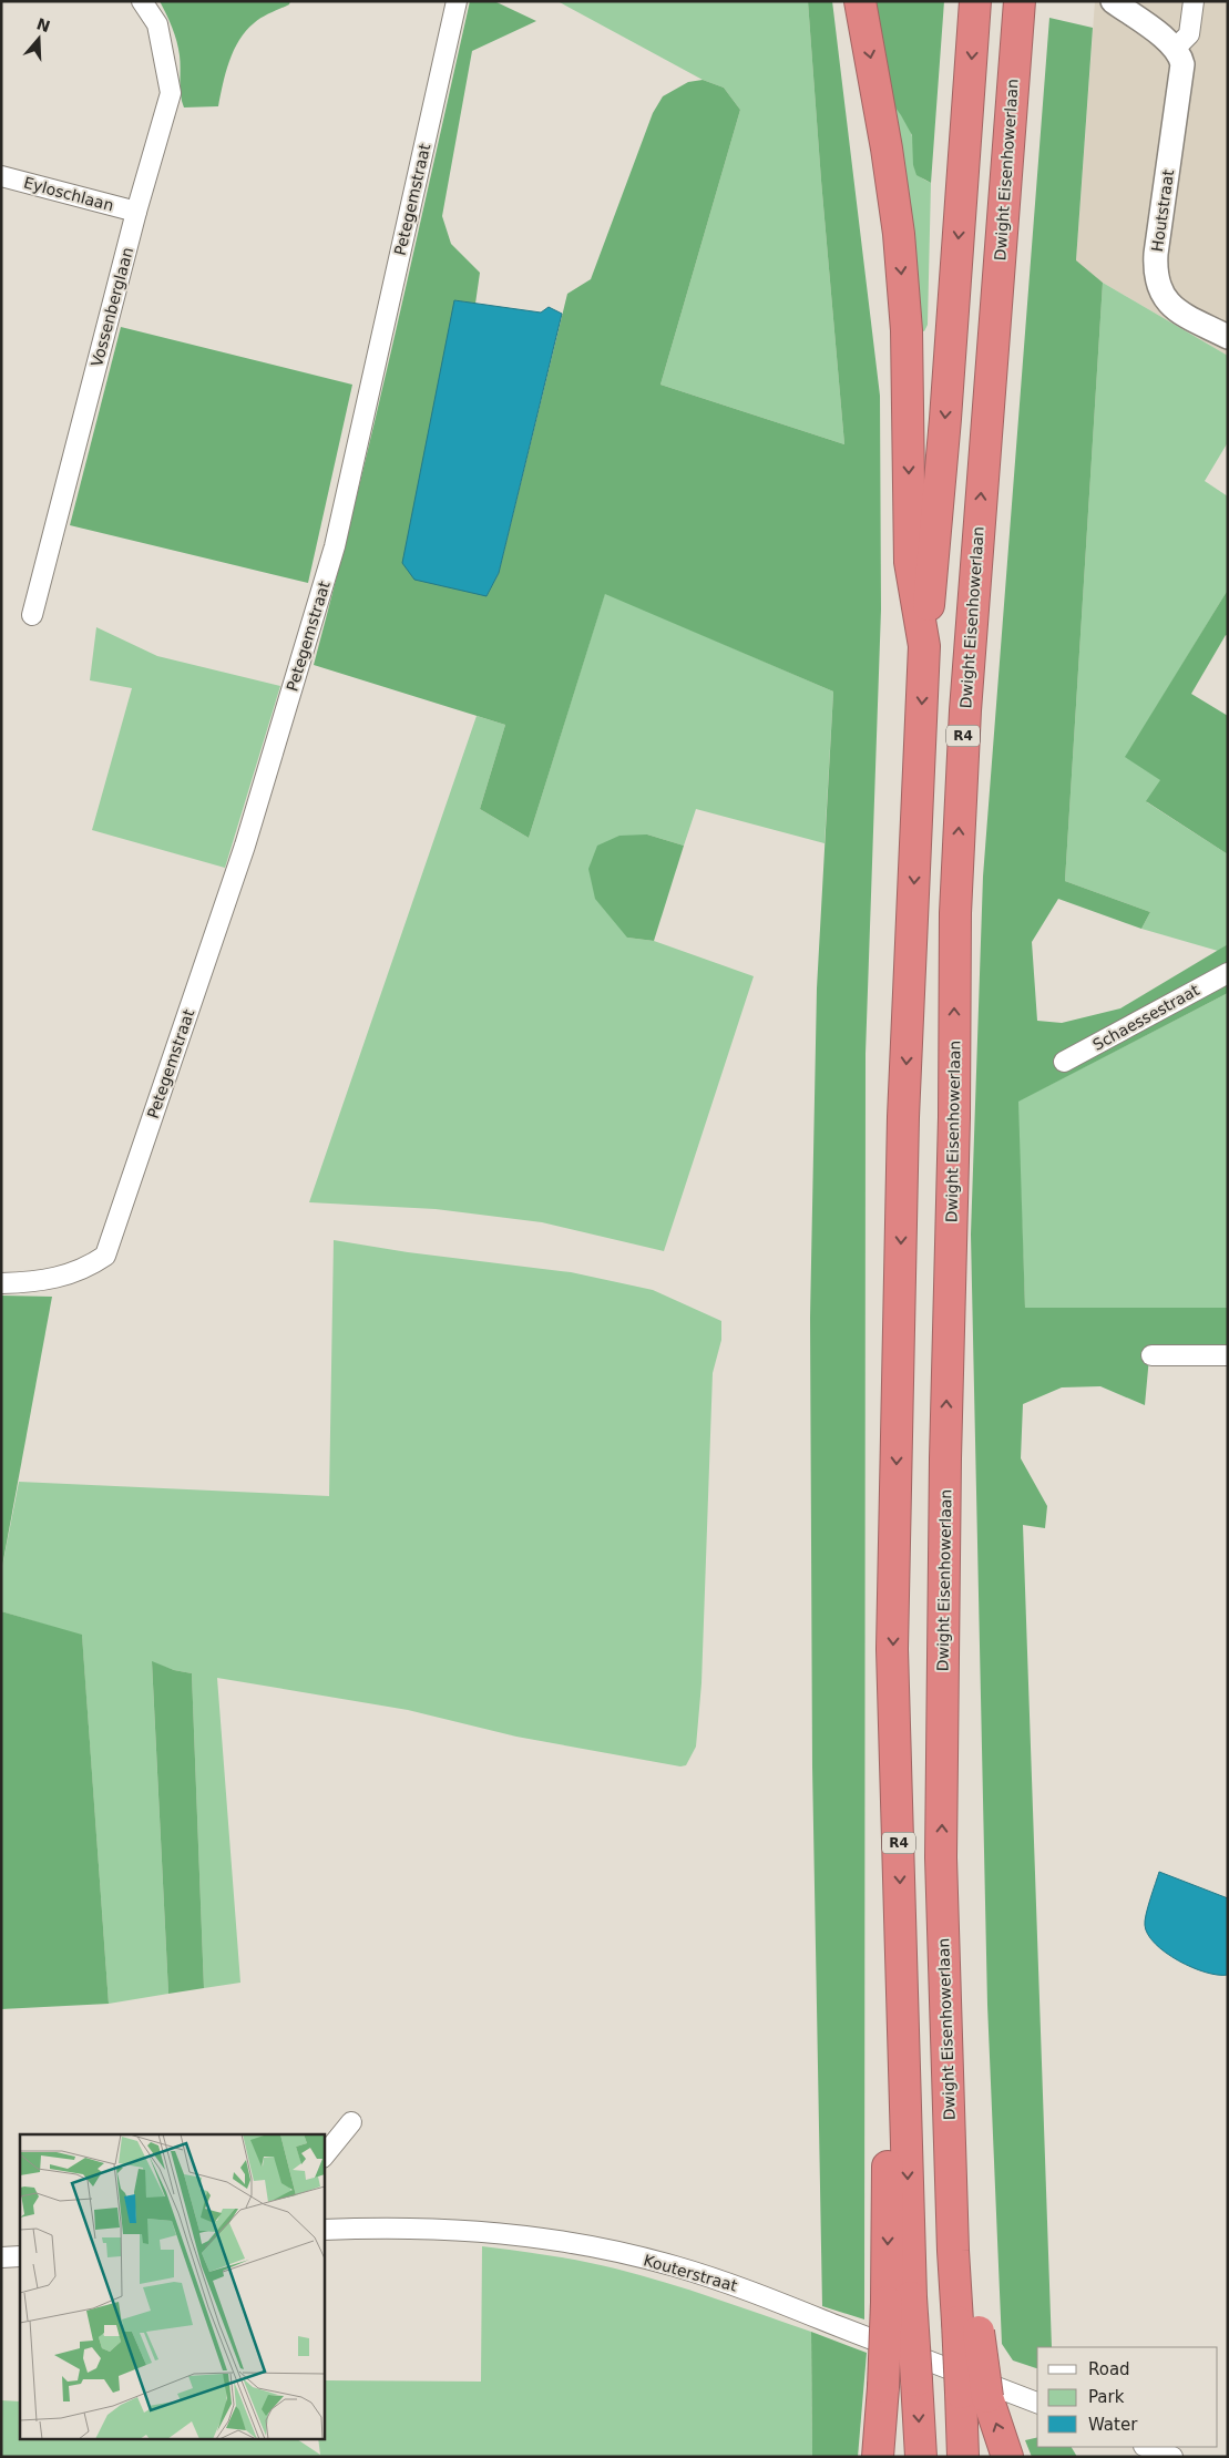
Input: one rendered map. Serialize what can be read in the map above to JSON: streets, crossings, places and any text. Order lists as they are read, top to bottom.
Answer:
{
  "streets": {
    "highway": ["Dwight Eisenhowerlaan", "R4"],
    "street": [
      "Eyloschlaan",
      "Petegemstraat",
      "Houtstraat",
      "Vossenberglaan",
      "Schaessestraat",
      "Kouterstraat"
    ]
  },
  "crossings": [
    ["Eyloschlaan", "Vossenberglaan"]
  ],
  "legend": ["Road", "Park", "Water"],
  "north": "top"
}
